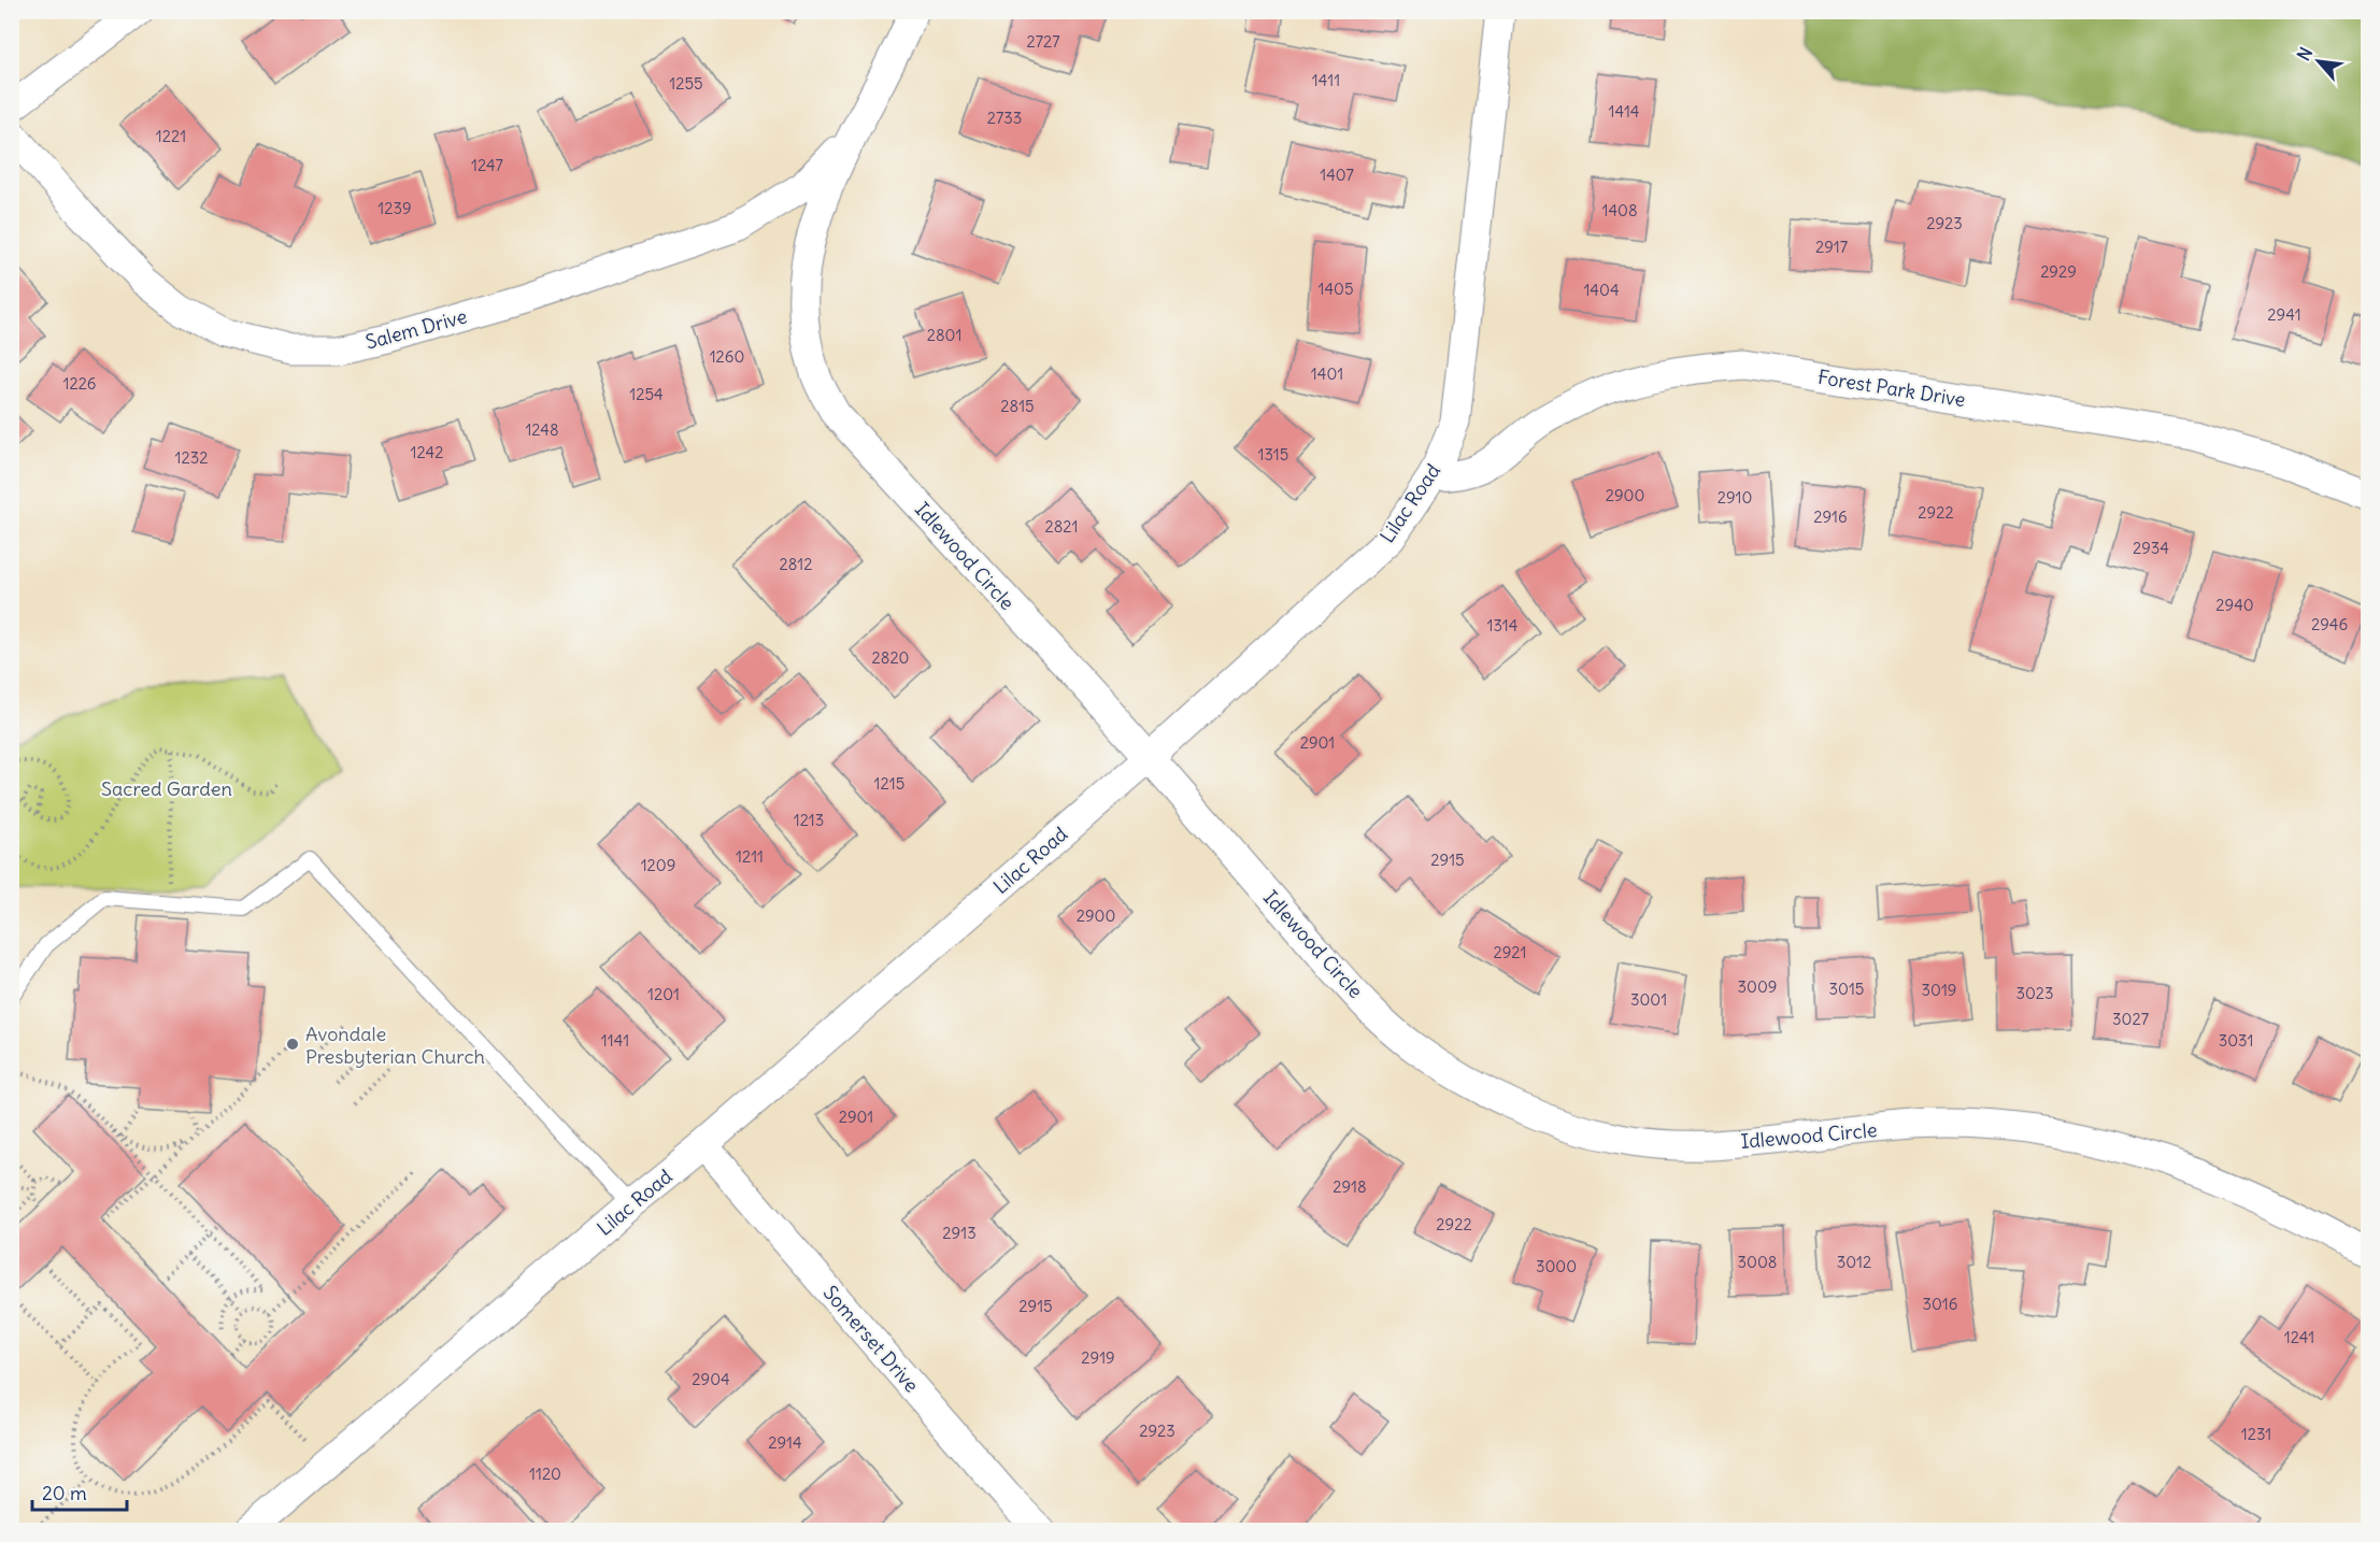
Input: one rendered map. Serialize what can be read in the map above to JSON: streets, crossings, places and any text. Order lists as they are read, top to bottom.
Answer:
{
  "streets": {
    "street": [
      "Salem Drive",
      "Forest Park Drive",
      "Lilac Road",
      "Idlewood Circle",
      "Somerset Drive"
    ]
  },
  "crossings": [
    ["Salem Drive", "Idlewood Circle"],
    ["Forest Park Drive", "Lilac Road"],
    ["Lilac Road", "Idlewood Circle"],
    ["Lilac Road", "Somerset Drive"]
  ],
  "parks": ["Sacred Garden"],
  "places": ["Avondale Presbyterian Church"],
  "house_numbers": [
    "2727",
    "1411",
    "1255",
    "1414",
    "2733",
    "1221",
    "1247",
    "1407",
    "1239",
    "1408",
    "2923",
    "2917",
    "2929",
    "1405",
    "1404",
    "2941",
    "2801",
    "1260",
    "1401",
    "1226",
    "1254",
    "2815",
    "1248",
    "1242",
    "1315",
    "1232",
    "2900",
    "2910",
    "2922",
    "2916",
    "2821",
    "2934",
    "2812",
    "2940",
    "2946",
    "1314",
    "2820",
    "2901",
    "1215",
    "1213",
    "1211",
    "2915",
    "1209",
    "2900",
    "2921",
    "3009",
    "3015",
    "3019",
    "3023",
    "1201",
    "3001",
    "3027",
    "1141",
    "3031",
    "2901",
    "2918",
    "2922",
    "2913",
    "3008",
    "3012",
    "3000",
    "3016",
    "2915",
    "1241",
    "2919",
    "2904",
    "2923",
    "1231",
    "2914",
    "1120"
  ],
  "scale_bar": "20 m",
  "north": "top left"
}
